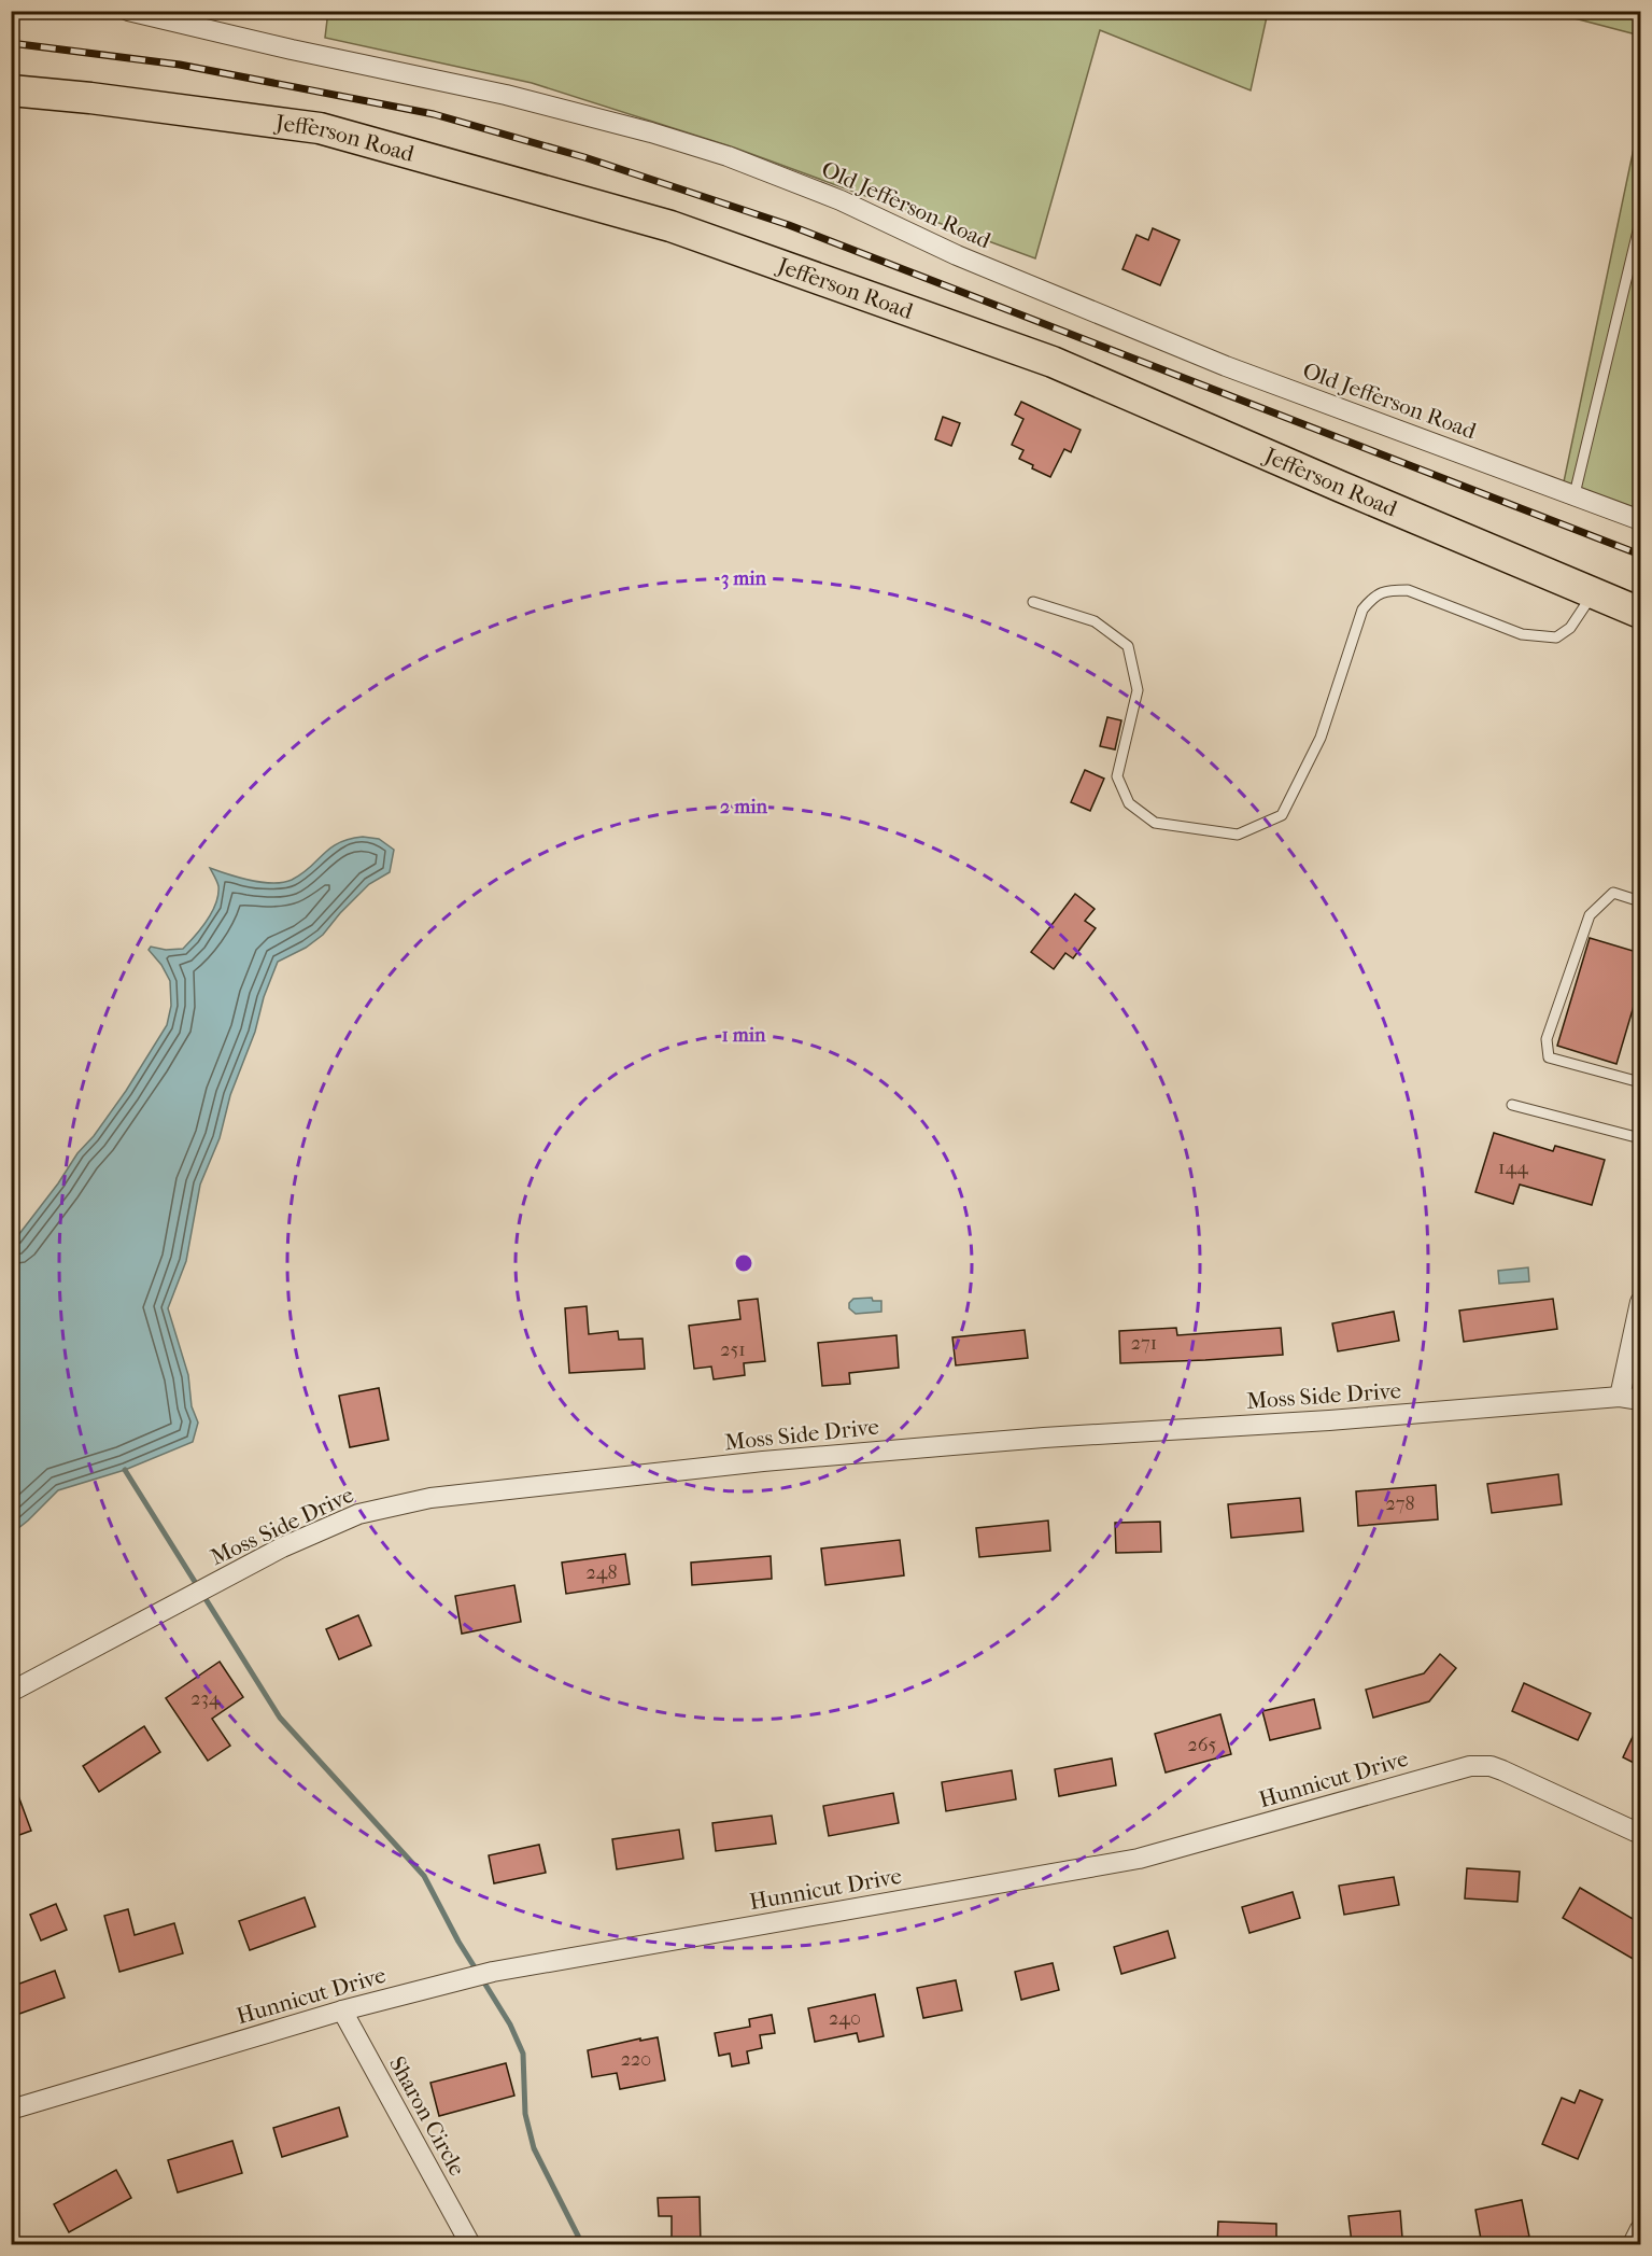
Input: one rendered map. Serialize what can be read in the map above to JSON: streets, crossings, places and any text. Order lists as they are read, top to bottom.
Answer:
{
  "streets": {
    "highway": ["Jefferson Road"],
    "street": [
      "Old Jefferson Road",
      "Moss Side Drive",
      "Hunnicut Drive",
      "Sharon Circle"
    ]
  },
  "crossings": [
    ["Hunnicut Drive", "Sharon Circle"]
  ],
  "house_numbers": [
    "144",
    "271",
    "251",
    "278",
    "248",
    "234",
    "265",
    "240",
    "220"
  ],
  "rings": ["3 min", "2 min", "1 min"]
}
